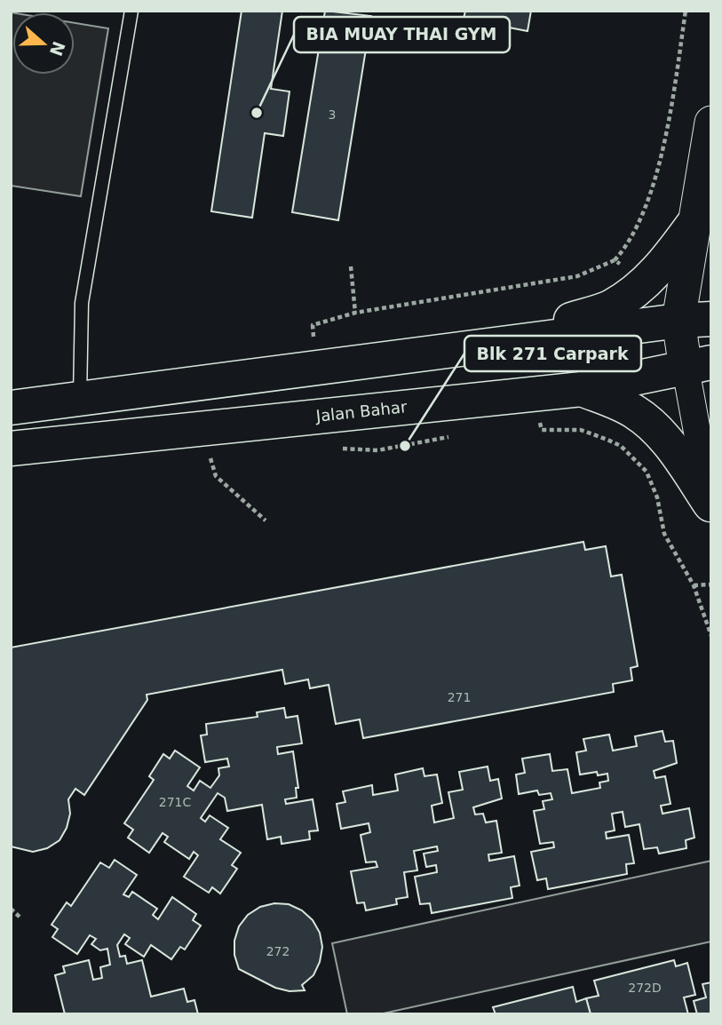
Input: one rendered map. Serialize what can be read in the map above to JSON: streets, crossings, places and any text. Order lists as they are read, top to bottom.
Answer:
{
  "streets": {
    "main road": ["Jalan Bahar"]
  },
  "places": ["BIA MUAY THAI GYM", "Blk 271 Carpark"],
  "house_numbers": [
    "3",
    "271",
    "271C",
    "272",
    "272D"
  ],
  "north": "right"
}
